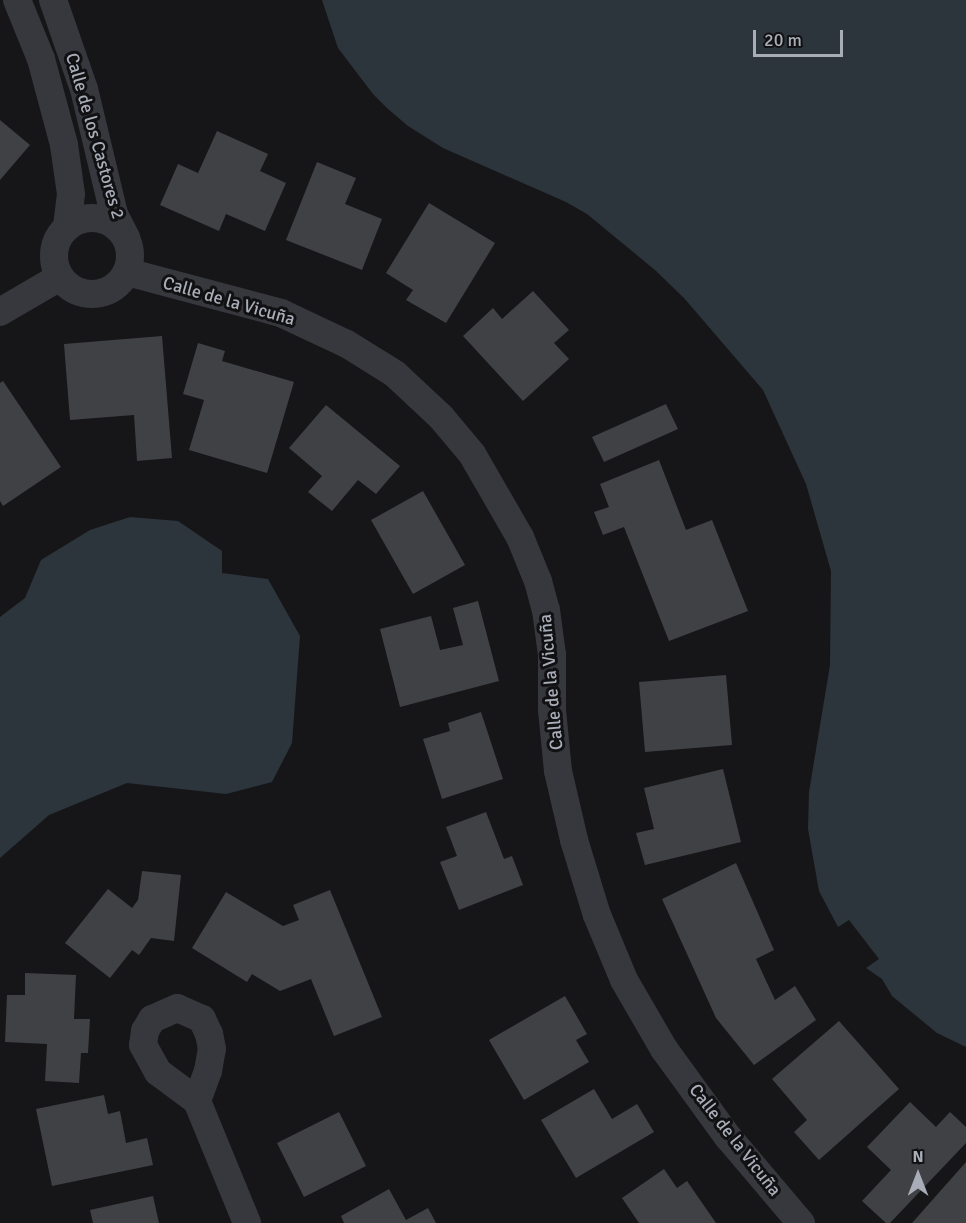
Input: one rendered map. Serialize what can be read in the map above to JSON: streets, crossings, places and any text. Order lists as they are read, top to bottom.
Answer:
{
  "streets": {
    "street": ["Calle de los Castores 2", "Calle de la Vicuña"]
  },
  "crossings": [
    ["Calle de los Castores 2", "Calle de la Vicuña"]
  ],
  "scale_bar": "20 m",
  "north": "top"
}
